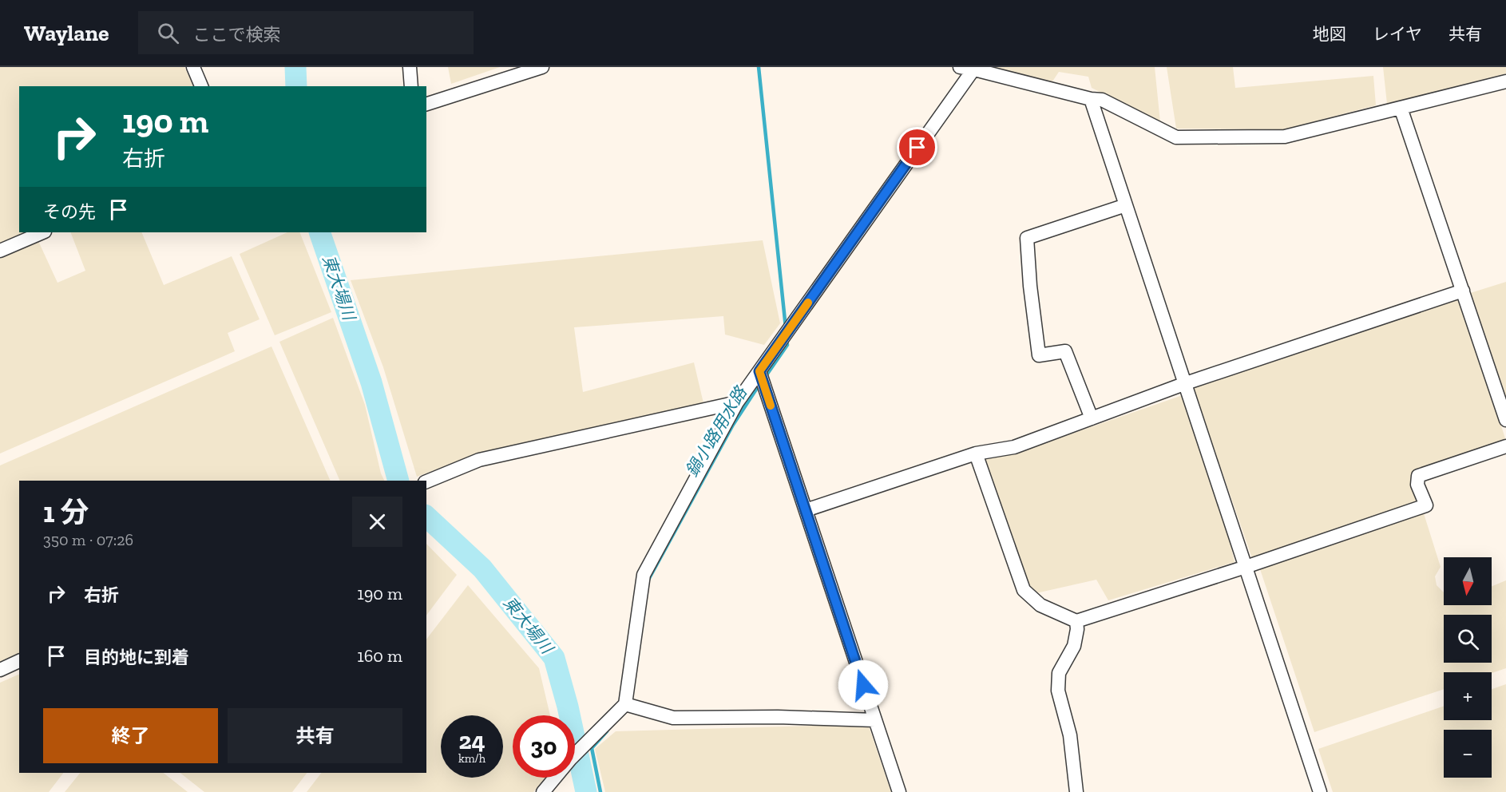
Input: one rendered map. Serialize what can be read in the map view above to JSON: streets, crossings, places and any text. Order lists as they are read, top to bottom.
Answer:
{
  "water": ["東大場川", "鍋小路用水路"],
  "north": "bottom",
  "page": {
    "header": "Waylane",
    "search": "ここで検索",
    "nav": ["地図", "レイヤ", "共有"],
    "turn": ["190 m", "右折"],
    "then": "その先",
    "heading": ["1 分", "350 m · 07:26"],
    "map_buttons": ["+", "−"],
    "list": [
      {
        "name": "右折",
        "value": "190 m"
      },
      {
        "name": "目的地に到着",
        "value": "160 m"
      }
    ],
    "buttons": ["終了", "共有"],
    "speed": "24 km/h",
    "limit": "30"
  }
}
